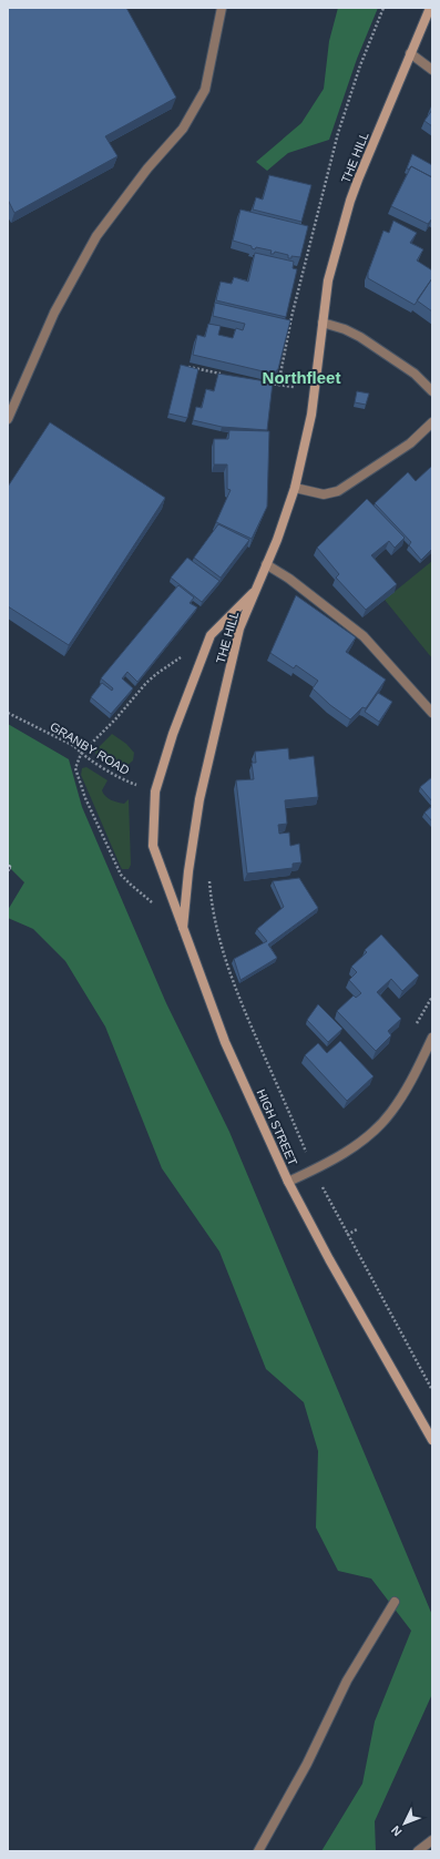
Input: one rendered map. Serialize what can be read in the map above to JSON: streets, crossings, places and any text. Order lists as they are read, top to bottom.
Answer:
{
  "streets": {
    "main road": ["THE HILL", "HIGH STREET"],
    "path": ["GRANBY ROAD"]
  },
  "crossings": [
    ["THE HILL", "HIGH STREET"]
  ],
  "districts": ["Northfleet"],
  "north": "bottom left"
}
